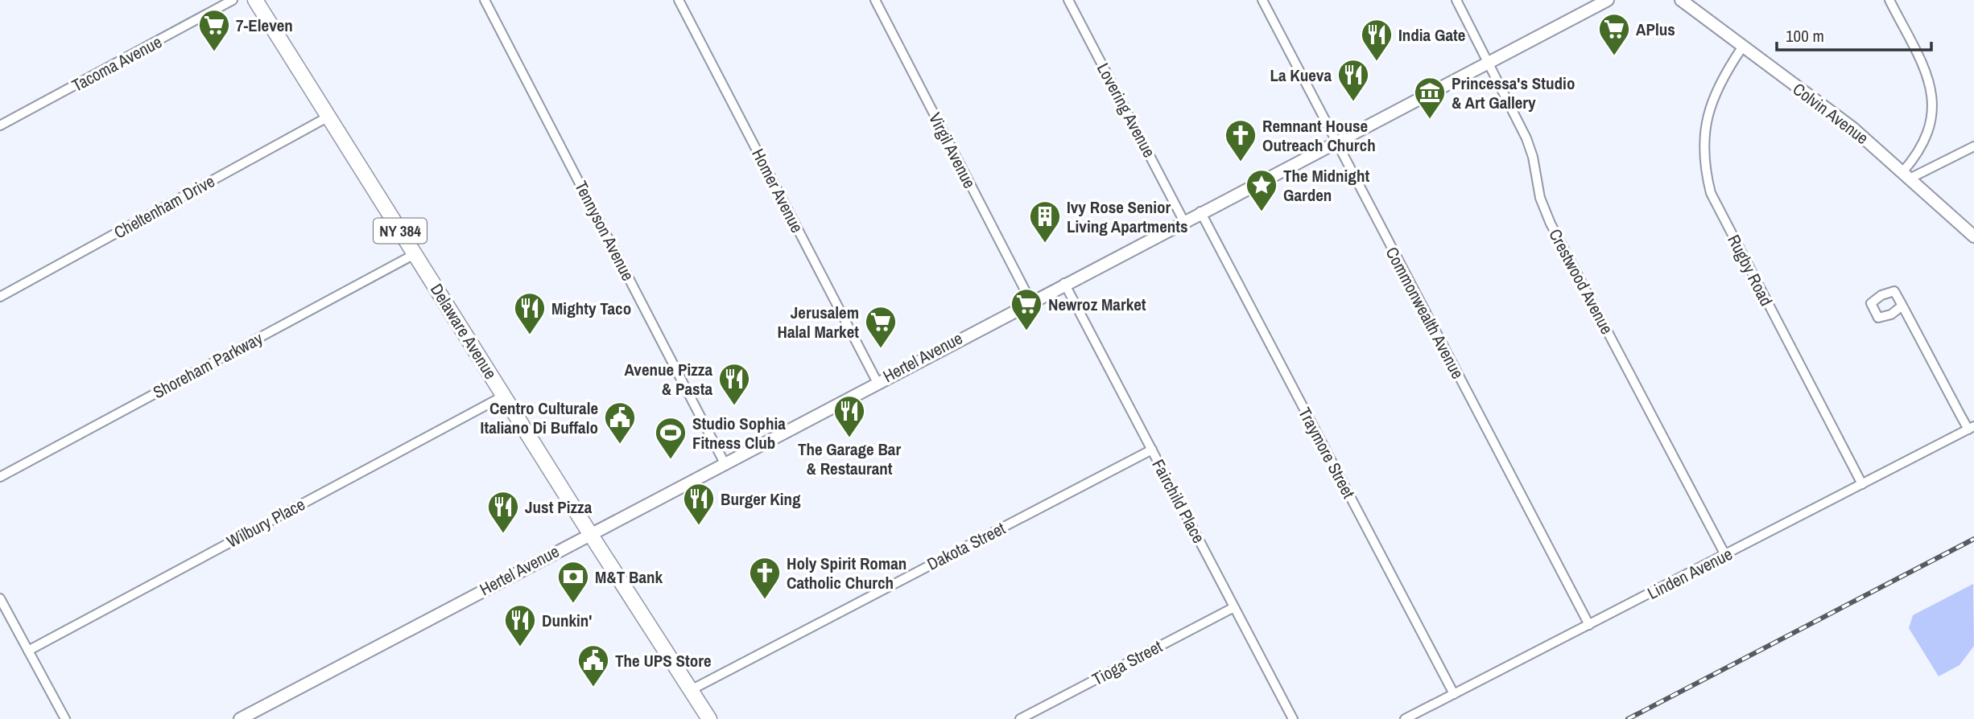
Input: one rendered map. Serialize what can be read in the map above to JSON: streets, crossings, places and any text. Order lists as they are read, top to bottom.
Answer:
{
  "streets": {
    "main road": ["NY 384", "Delaware Avenue"],
    "street": [
      "Tacoma Avenue",
      "Lovering Avenue",
      "Colvin Avenue",
      "Virgil Avenue",
      "Homer Avenue",
      "Cheltenham Drive",
      "Tennyson Avenue",
      "Rugby Road",
      "Crestwood Avenue",
      "Commonwealth Avenue",
      "Hertel Avenue",
      "Shoreham Parkway",
      "Traymore Street",
      "Fairchild Place",
      "Wilbury Place",
      "Dakota Street",
      "Linden Avenue",
      "Tioga Street"
    ]
  },
  "crossings": [
    ["Lovering Avenue", "Hertel Avenue"],
    ["Colvin Avenue", "Rugby Road"],
    ["Virgil Avenue", "Hertel Avenue"],
    ["Homer Avenue", "Hertel Avenue"],
    ["Cheltenham Drive", "Delaware Avenue"],
    ["Tennyson Avenue", "Hertel Avenue"],
    ["Rugby Road", "Linden Avenue"],
    ["Crestwood Avenue", "Hertel Avenue"],
    ["Crestwood Avenue", "Linden Avenue"],
    ["Commonwealth Avenue", "Hertel Avenue"],
    ["Commonwealth Avenue", "Linden Avenue"],
    ["Delaware Avenue", "Hertel Avenue"],
    ["Delaware Avenue", "Shoreham Parkway"],
    ["Delaware Avenue", "Wilbury Place"],
    ["Delaware Avenue", "Dakota Street"],
    ["Hertel Avenue", "Traymore Street"],
    ["Hertel Avenue", "Fairchild Place"],
    ["Traymore Street", "Linden Avenue"],
    ["Fairchild Place", "Dakota Street"],
    ["Fairchild Place", "Tioga Street"]
  ],
  "places": {
    "supermarket": [
      "7-Eleven",
      "APlus",
      "Newroz Market",
      "Jerusalem Halal Market"
    ],
    "restaurant": [
      "India Gate",
      "La Kueva",
      "Mighty Taco",
      "Avenue Pizza & Pasta",
      "The Garage Bar & Restaurant",
      "Burger King",
      "Just Pizza",
      "Dunkin'"
    ],
    "museum": ["Princessa's Studio & Art Gallery"],
    "church": ["Remnant House Outreach Church", "Holy Spirit Roman Catholic Church"],
    "place": ["The Midnight Garden"],
    "building": ["Ivy Rose Senior Living Apartments"],
    "public building": ["Centro Culturale Italiano Di Buffalo", "The UPS Store"],
    "sports": ["Studio Sophia Fitness Club"],
    "bank": ["M&T Bank"]
  },
  "scale_bar": "100 m"
}
